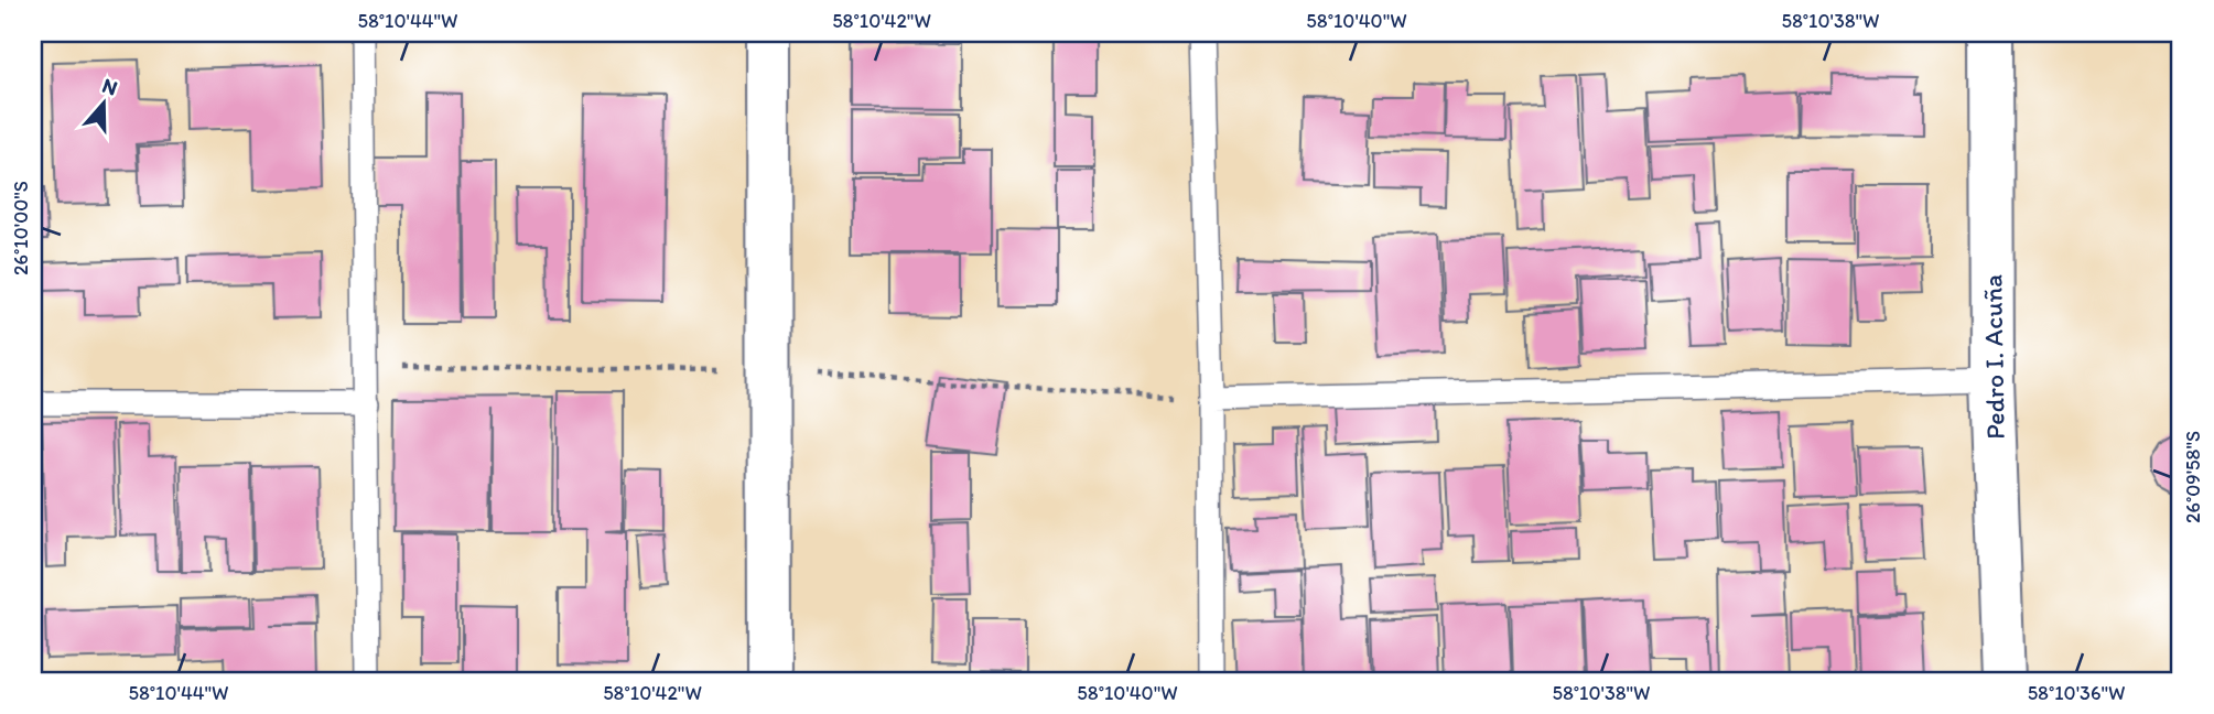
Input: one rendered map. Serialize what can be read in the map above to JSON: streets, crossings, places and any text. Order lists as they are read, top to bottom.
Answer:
{
  "streets": {
    "street": ["Pedro I. Acuña"]
  },
  "north": "top",
  "coordinates": [
    "58°10'44\"W",
    "58°10'42\"W",
    "58°10'40\"W",
    "58°10'38\"W",
    "26°10'00\"S",
    "26°09'58\"S",
    "58°10'36\"W"
  ]
}
